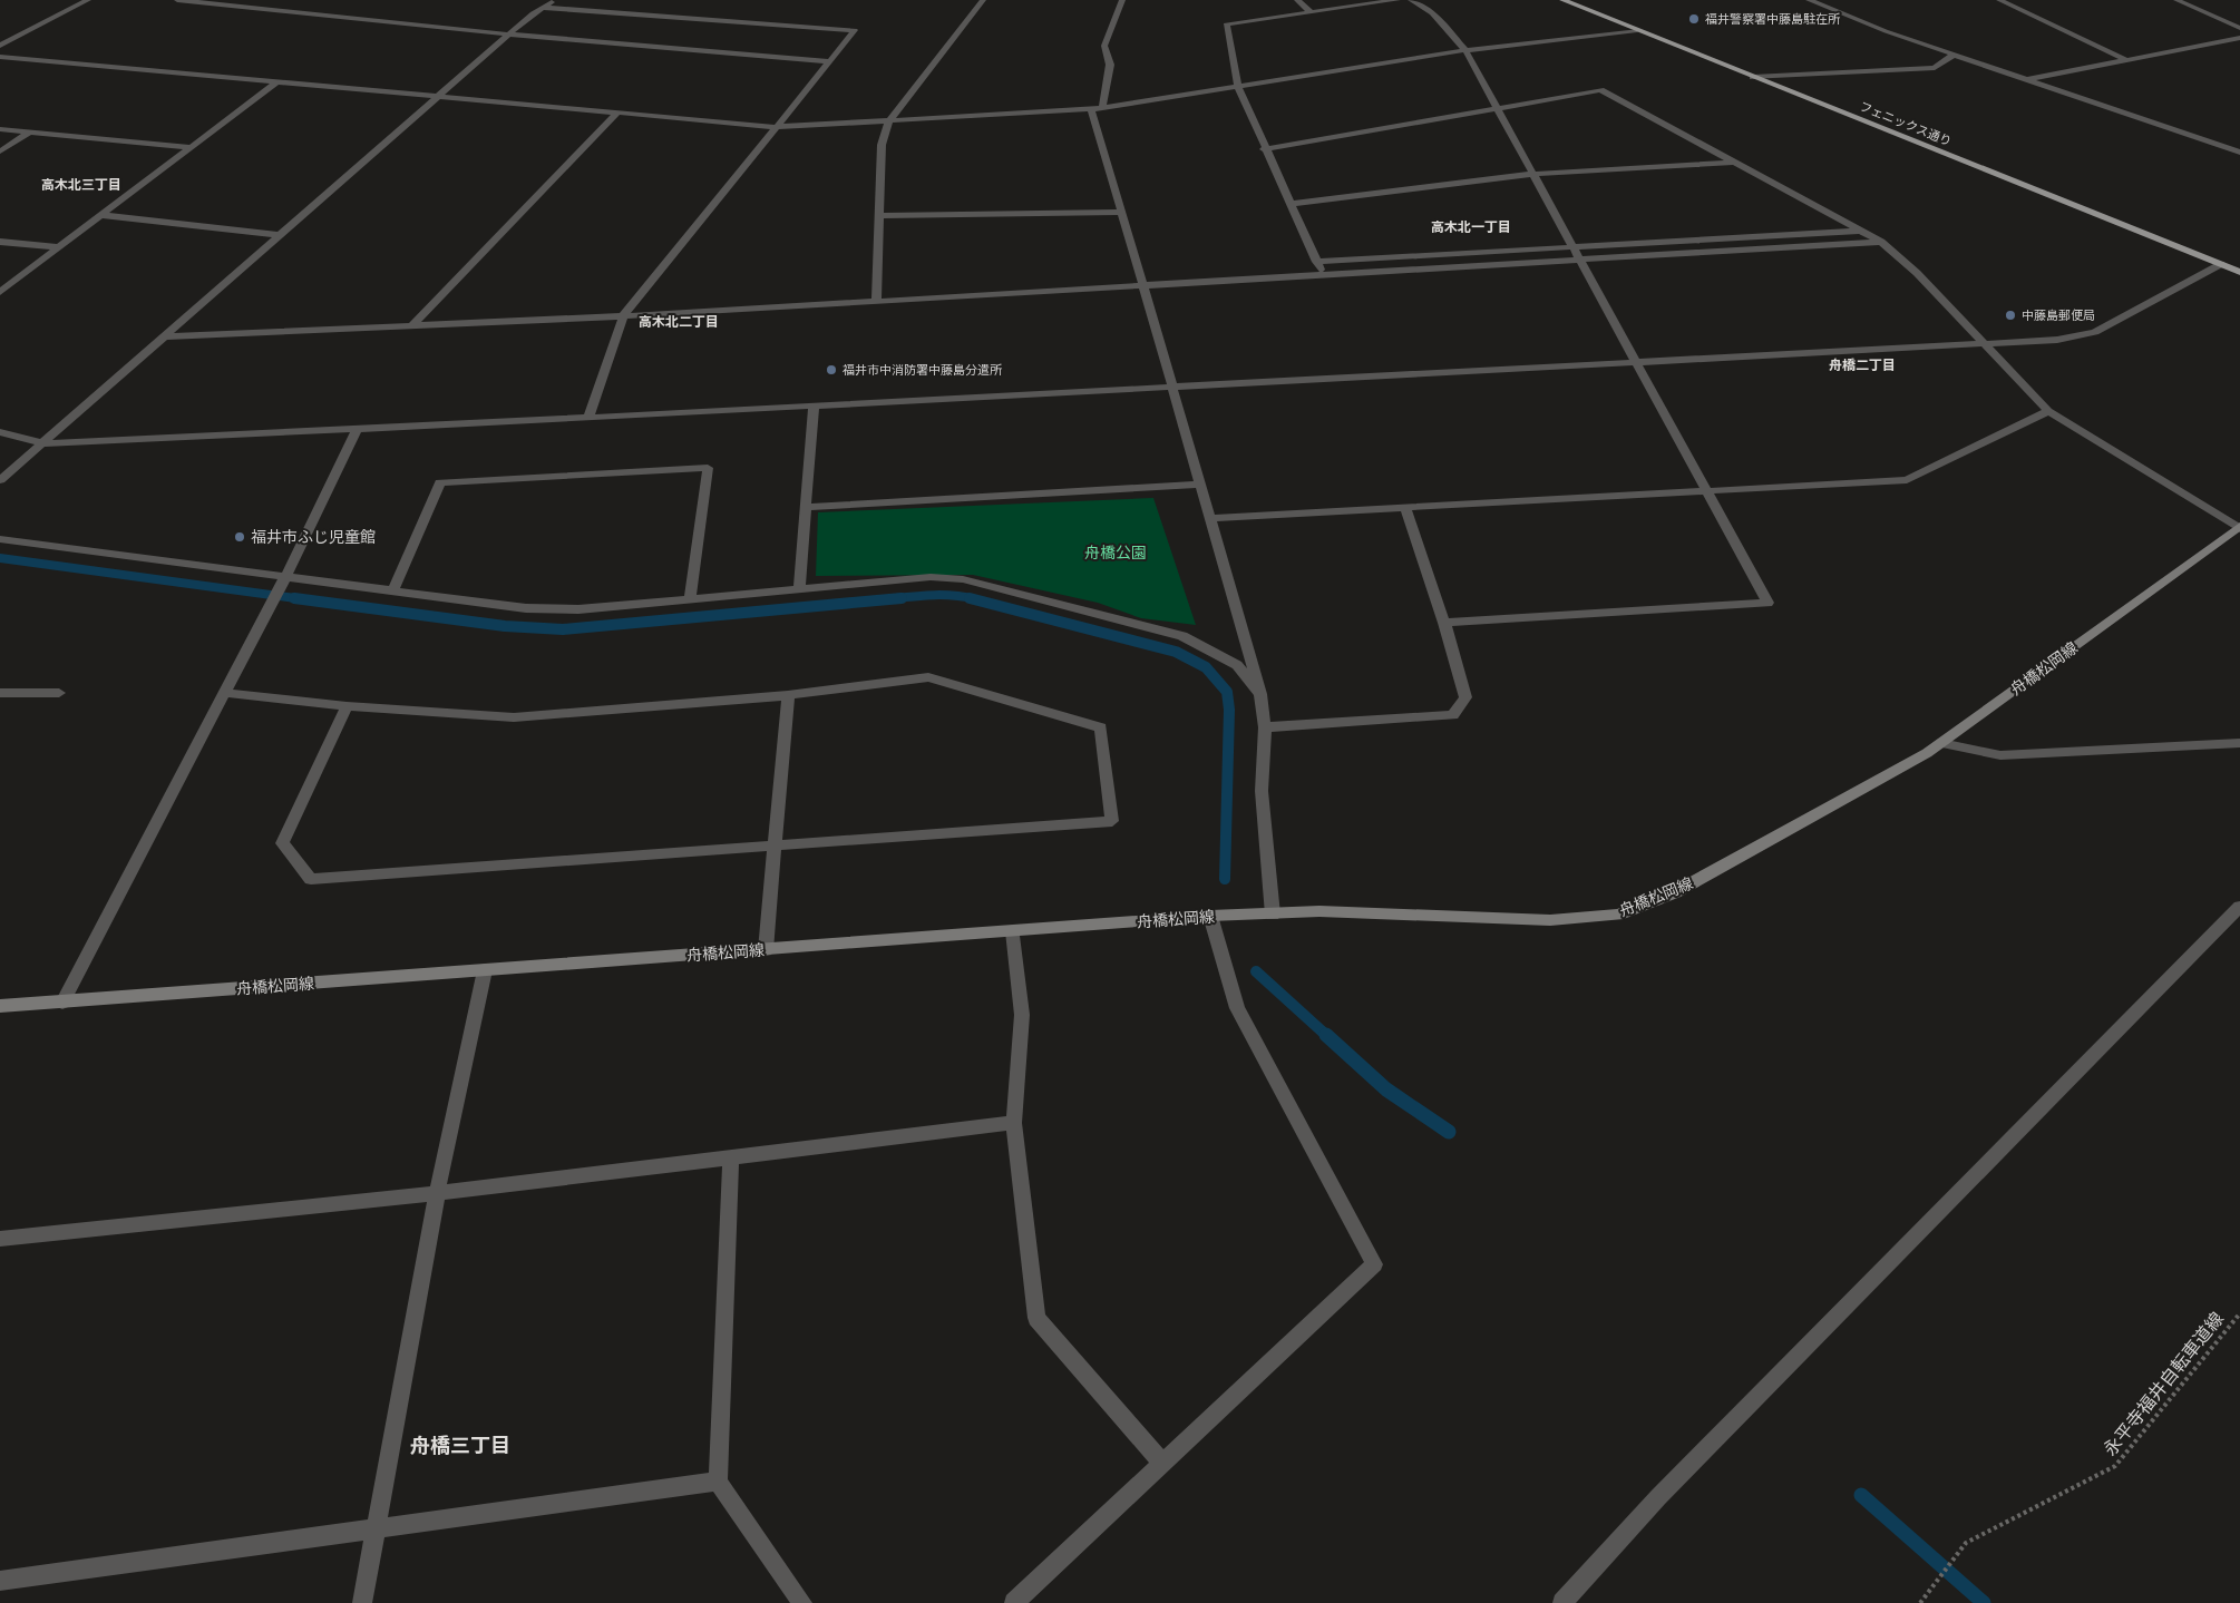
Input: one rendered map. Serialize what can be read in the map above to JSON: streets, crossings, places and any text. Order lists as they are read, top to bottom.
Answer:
{
  "streets": {
    "main road": ["フェニックス通り", "舟橋松岡線"],
    "path": ["永平寺福井自転車道線"]
  },
  "districts": [
    "高木北三丁目",
    "高木北一丁目",
    "高木北二丁目",
    "舟橋二丁目",
    "舟橋三丁目"
  ],
  "parks": ["舟橋公園"],
  "places": [
    "福井警察署中藤島駐在所",
    "中藤島郵便局",
    "福井市中消防署中藤島分遣所",
    "福井市ふじ児童館"
  ]
}
